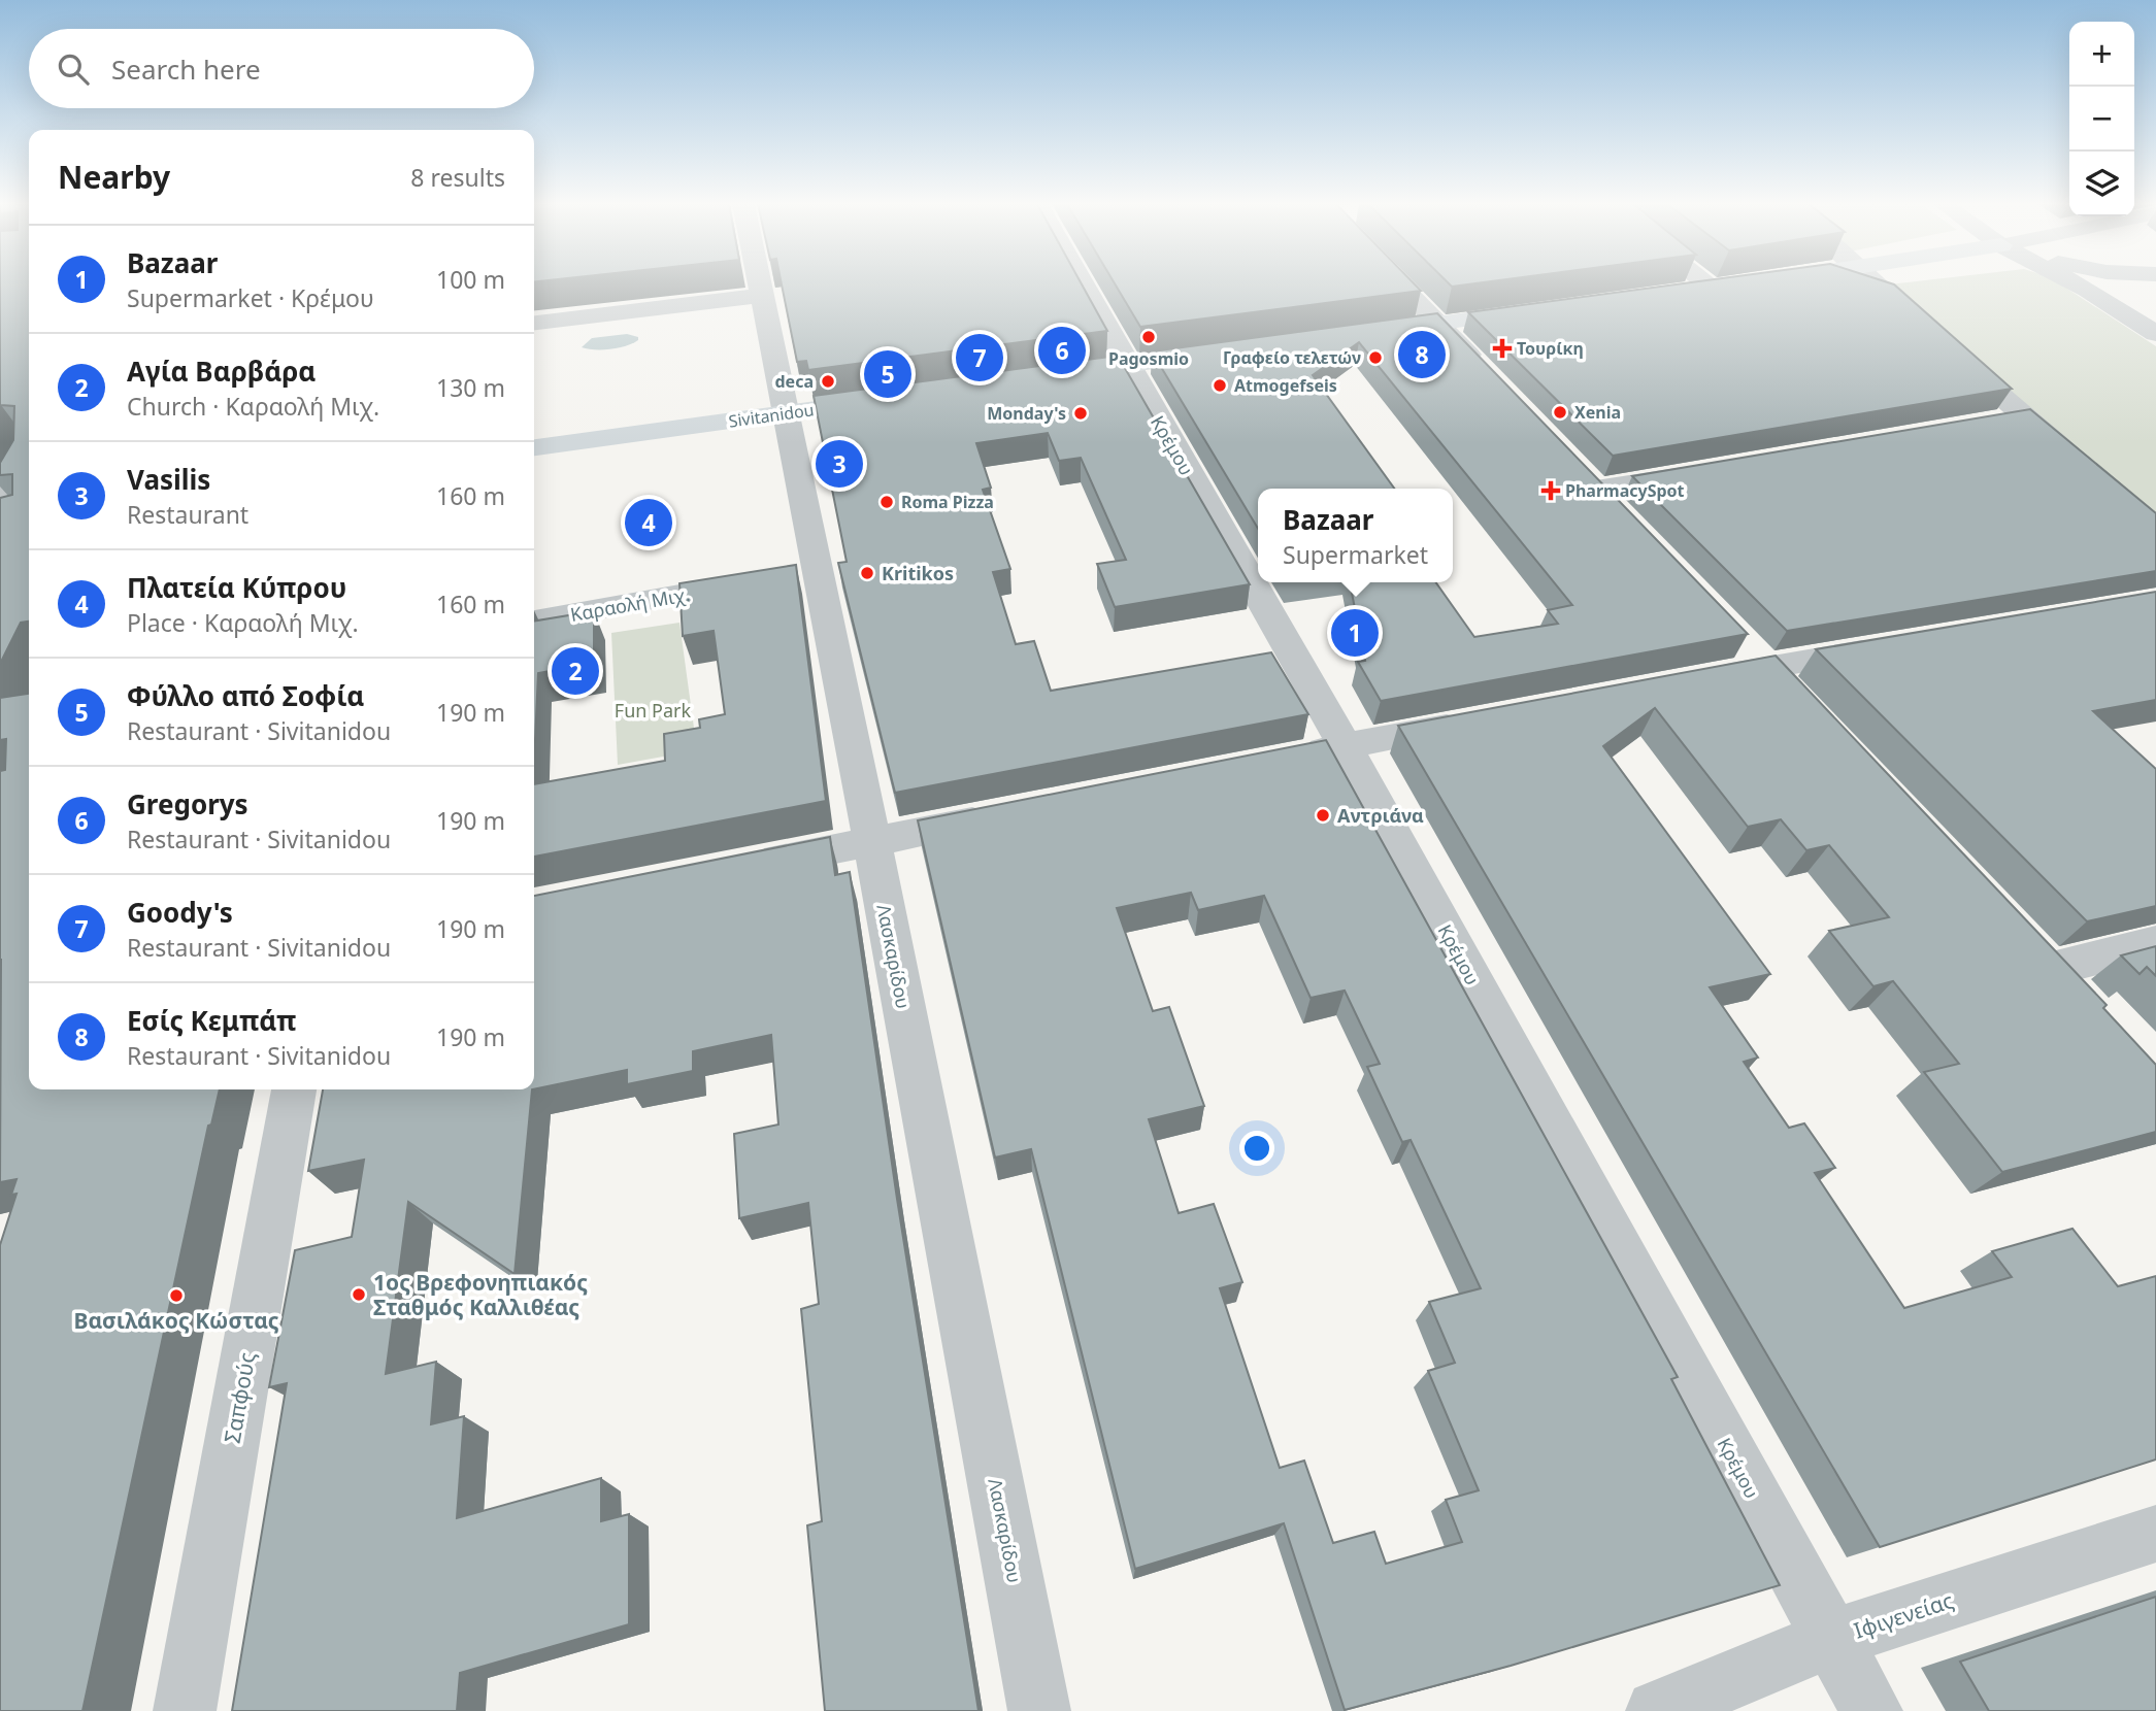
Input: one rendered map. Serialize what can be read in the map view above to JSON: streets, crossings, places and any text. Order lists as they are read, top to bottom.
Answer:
{
  "streets": {
    "main road": ["Sivitanidou"],
    "street": [
      "Κρέμου",
      "Καραολή Μιχ.",
      "Λασκαρίδου",
      "Σαπφούς",
      "Ιφιγενείας"
    ]
  },
  "crossings": [
    ["Sivitanidou", "Λασκαρίδου"],
    ["Κρέμου", "Ιφιγενείας"],
    ["Καραολή Μιχ.", "Λασκαρίδου"]
  ],
  "parks": ["Fun Park"],
  "places": {
    "other": [
      "Pagosmio",
      "Γραφείο τελετών",
      "deca",
      "Atmogefseis",
      "Xenia",
      "Monday's",
      "Roma Pizza",
      "Kritikos",
      "Αντριάνα",
      "1ος Βρεφονηπιακός Σταθμός Καλλιθέας",
      "Βασιλάκος Κώστας"
    ],
    "health": ["Τουρίκη", "PharmacySpot"]
  },
  "page": {
    "map_buttons": ["+", "−"],
    "search": "Search here",
    "heading": ["Nearby", "8 results"],
    "list": [
      {
        "mark": "1",
        "name": "Bazaar",
        "note": "Supermarket · Κρέμου",
        "value": "100 m"
      },
      {
        "mark": "2",
        "name": "Αγία Βαρβάρα",
        "note": "Church · Καραολή Μιχ.",
        "value": "130 m"
      },
      {
        "mark": "3",
        "name": "Vasilis",
        "note": "Restaurant",
        "value": "160 m"
      },
      {
        "mark": "4",
        "name": "Πλατεία Κύπρου",
        "note": "Place · Καραολή Μιχ.",
        "value": "160 m"
      },
      {
        "mark": "5",
        "name": "Φύλλο από Σοφία",
        "note": "Restaurant · Sivitanidou",
        "value": "190 m"
      },
      {
        "mark": "6",
        "name": "Gregorys",
        "note": "Restaurant · Sivitanidou",
        "value": "190 m"
      },
      {
        "mark": "7",
        "name": "Goody's",
        "note": "Restaurant · Sivitanidou",
        "value": "190 m"
      },
      {
        "mark": "8",
        "name": "Εσίς Κεμπάπ",
        "note": "Restaurant · Sivitanidou",
        "value": "190 m"
      }
    ],
    "pins": [
      "6",
      "8",
      "7",
      "5",
      "3",
      "4",
      "1",
      "2"
    ],
    "popup": ["Bazaar", "Supermarket"]
  }
}
